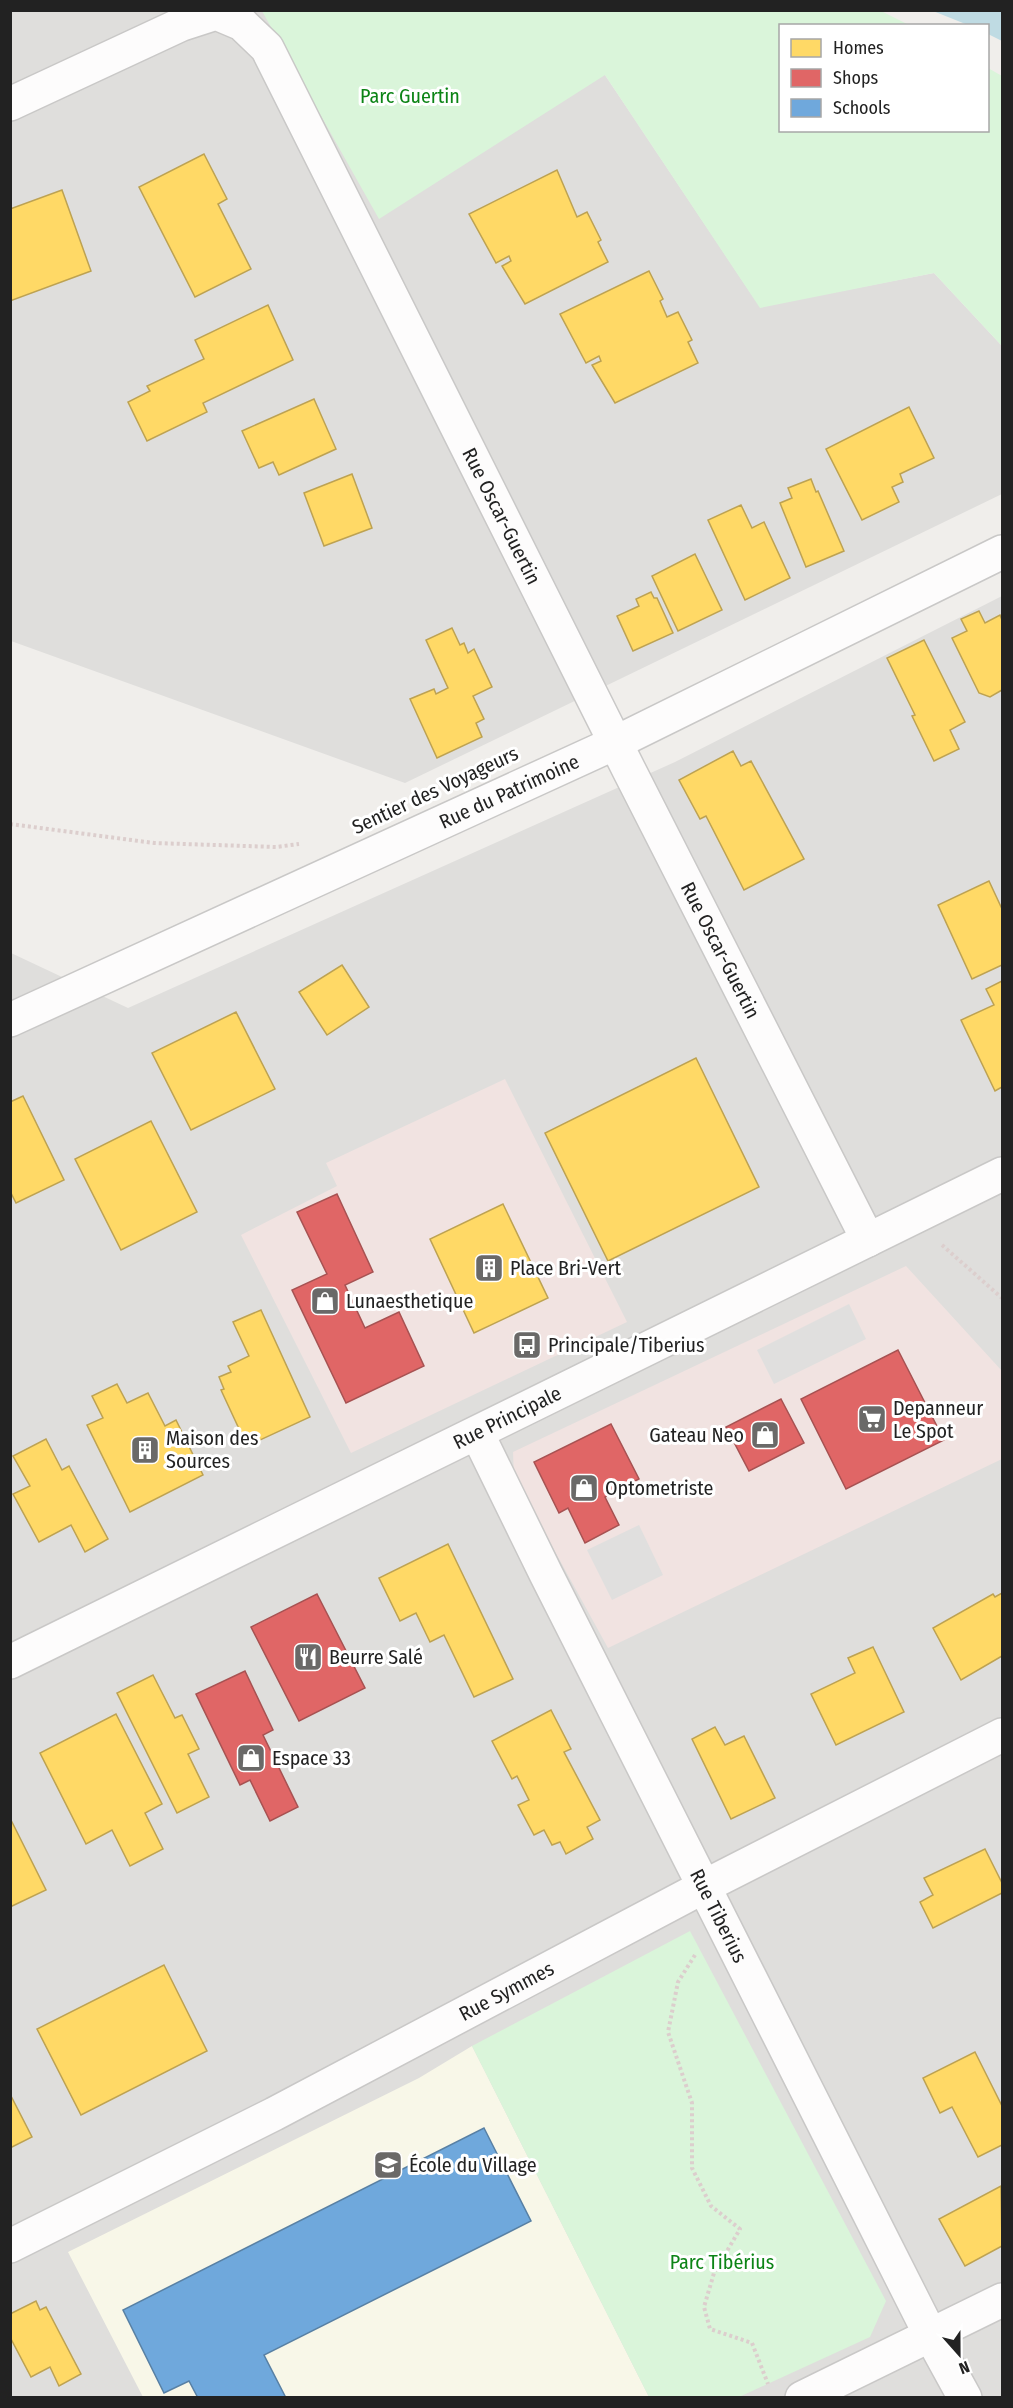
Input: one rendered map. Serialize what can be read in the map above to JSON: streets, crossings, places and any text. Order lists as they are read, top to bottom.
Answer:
{
  "streets": {
    "street": [
      "Rue Oscar-Guertin",
      "Rue du Patrimoine",
      "Rue Principale",
      "Rue Tiberius",
      "Rue Symmes"
    ]
  },
  "crossings": [
    ["Rue Oscar-Guertin", "Rue du Patrimoine"],
    ["Rue Oscar-Guertin", "Rue Principale"],
    ["Rue Principale", "Rue Tiberius"],
    ["Rue Tiberius", "Rue Symmes"]
  ],
  "parks": ["Parc Guertin", "Parc Tibérius"],
  "places": {
    "building": ["Place Bri-Vert", "Maison des Sources"],
    "shop": [
      "Lunaesthetique",
      "Gateau Neo",
      "Optometriste",
      "Espace 33"
    ],
    "bus stop": ["Principale/Tiberius"],
    "supermarket": ["Depanneur Le Spot"],
    "restaurant": ["Beurre Salé"],
    "school or university": ["École du Village"]
  },
  "legend": ["Homes", "Shops", "Schools"],
  "north": "bottom"
}
